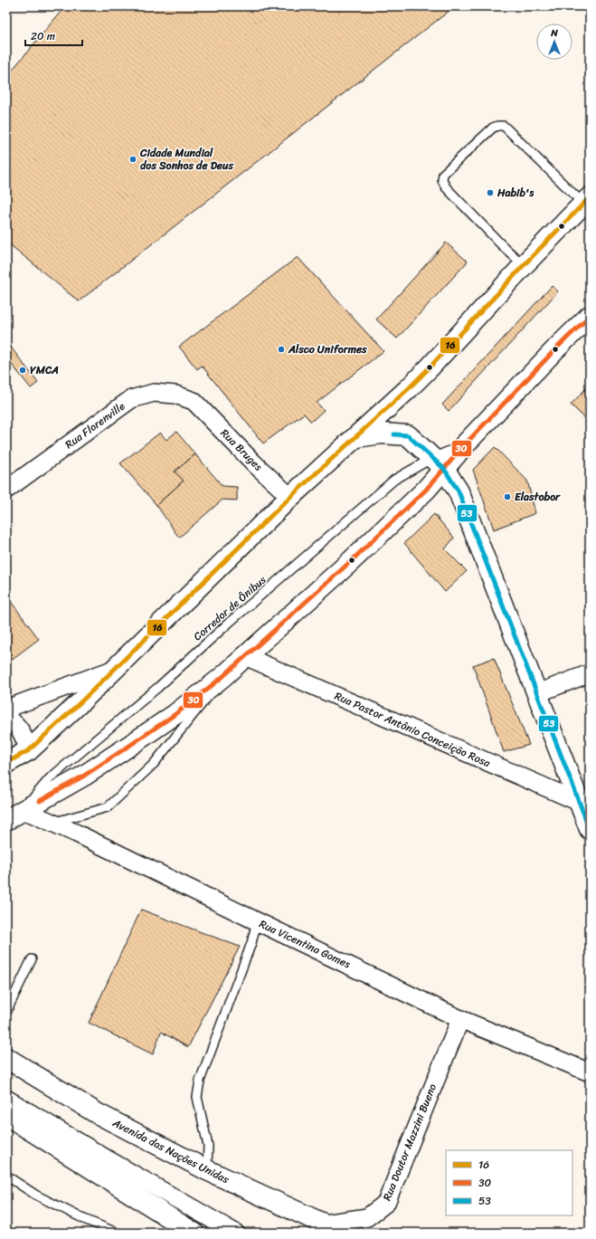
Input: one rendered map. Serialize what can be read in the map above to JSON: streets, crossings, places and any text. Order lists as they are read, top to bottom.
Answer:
{
  "streets": {
    "main road": ["Avenida das Nações Unidas"],
    "street": [
      "Rua Florenville",
      "Rua Bruges",
      "Rua Pastor Antônio Conceição Rosa",
      "Rua Vicentina Gomes",
      "Rua Doutor Mazzini Bueno"
    ],
    "lane": ["Corredor de Ônibus"]
  },
  "crossings": [
    ["Rua Florenville", "Rua Bruges"],
    ["Corredor de Ônibus", "Rua Vicentina Gomes"],
    ["Rua Vicentina Gomes", "Rua Doutor Mazzini Bueno"],
    ["Rua Doutor Mazzini Bueno", "Avenida das Nações Unidas"]
  ],
  "places": [
    "Cidade Mundial dos Sonhos de Deus",
    "Habib's",
    "Alsco Uniformes",
    "YMCA",
    "Elastobor"
  ],
  "lines": ["transit line 16", "transit line 30", "transit line 53"],
  "legend": ["16", "30", "53"],
  "scale_bar": "20 m",
  "north": "top"
}
